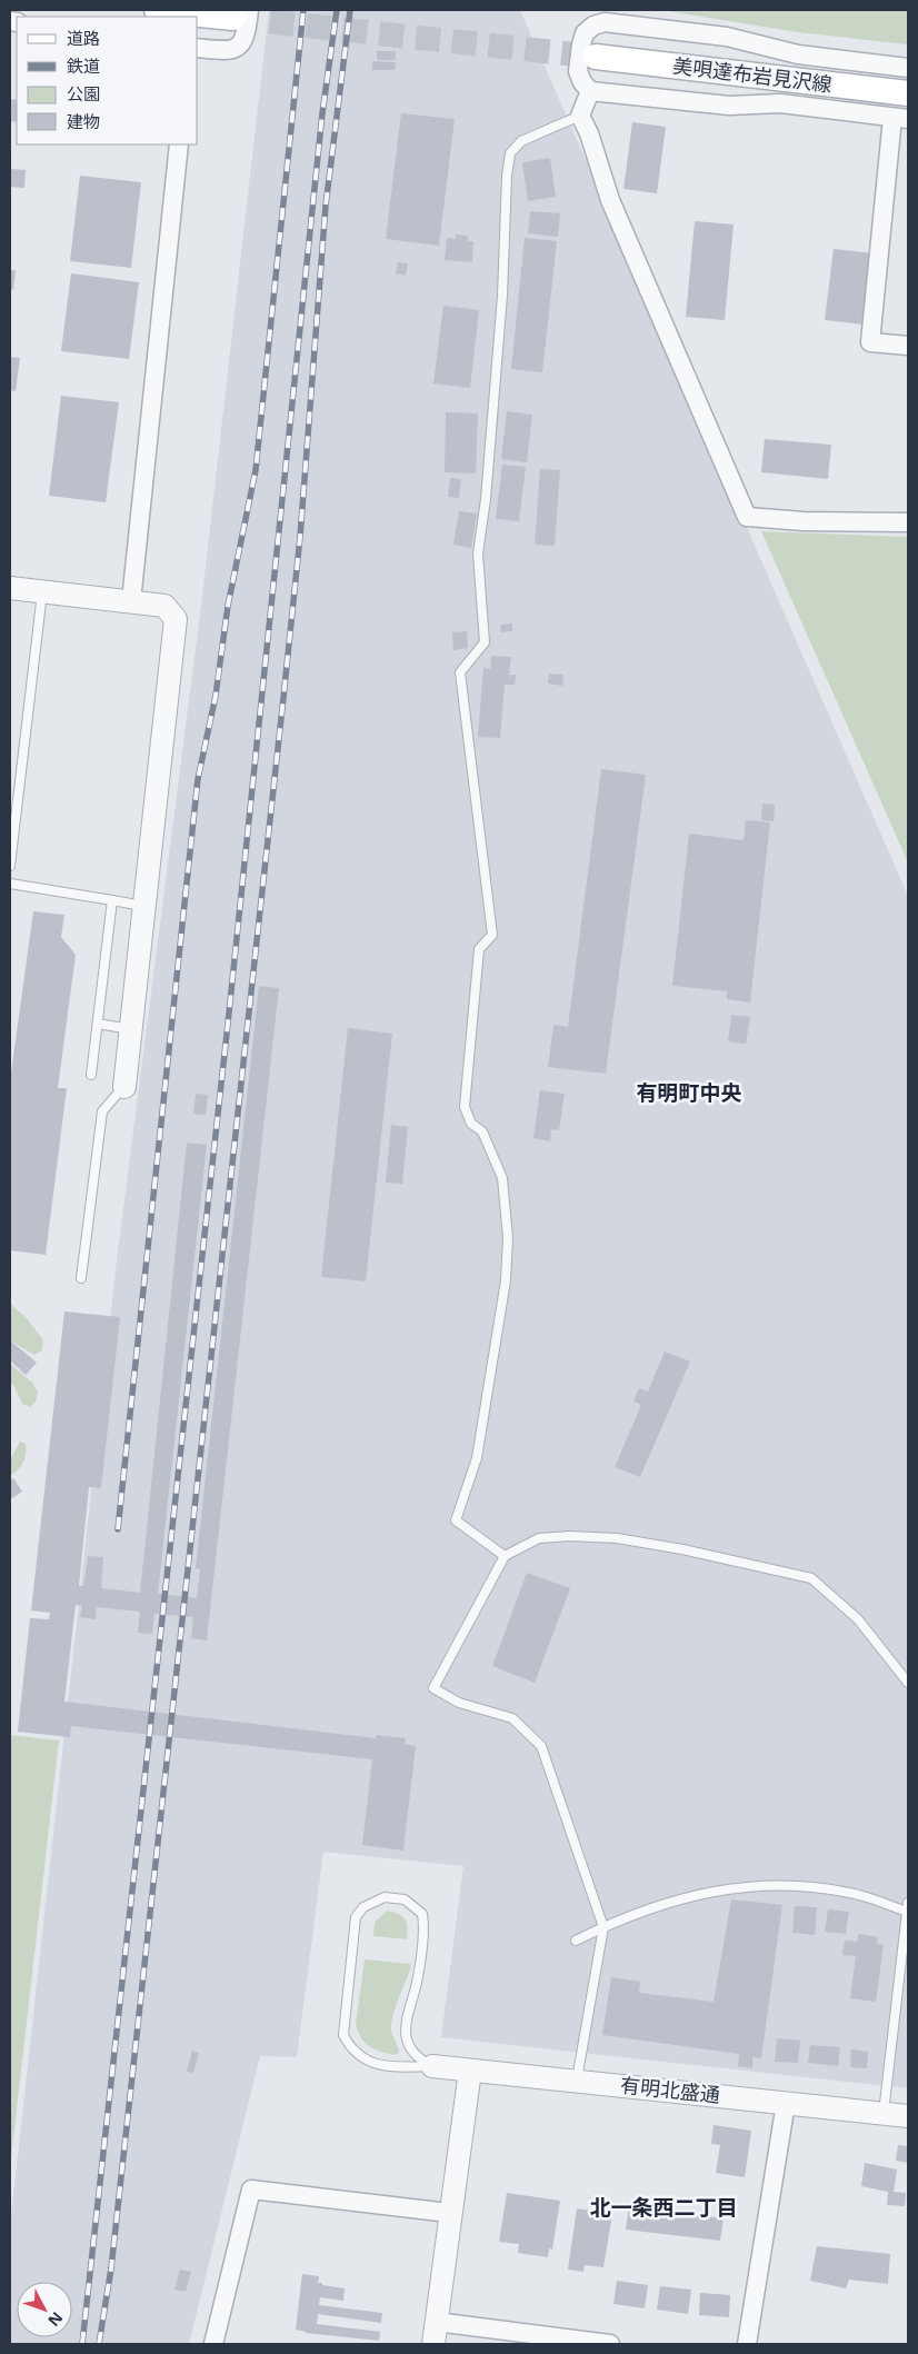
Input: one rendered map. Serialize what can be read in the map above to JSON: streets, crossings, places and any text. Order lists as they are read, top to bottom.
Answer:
{
  "streets": {
    "main road": ["美唄達布岩見沢線"],
    "street": ["有明北盛通"]
  },
  "districts": ["有明町中央", "北一条西二丁目"],
  "legend": [
    "道路",
    "鉄道",
    "公園",
    "建物"
  ],
  "north": "bottom right"
}
